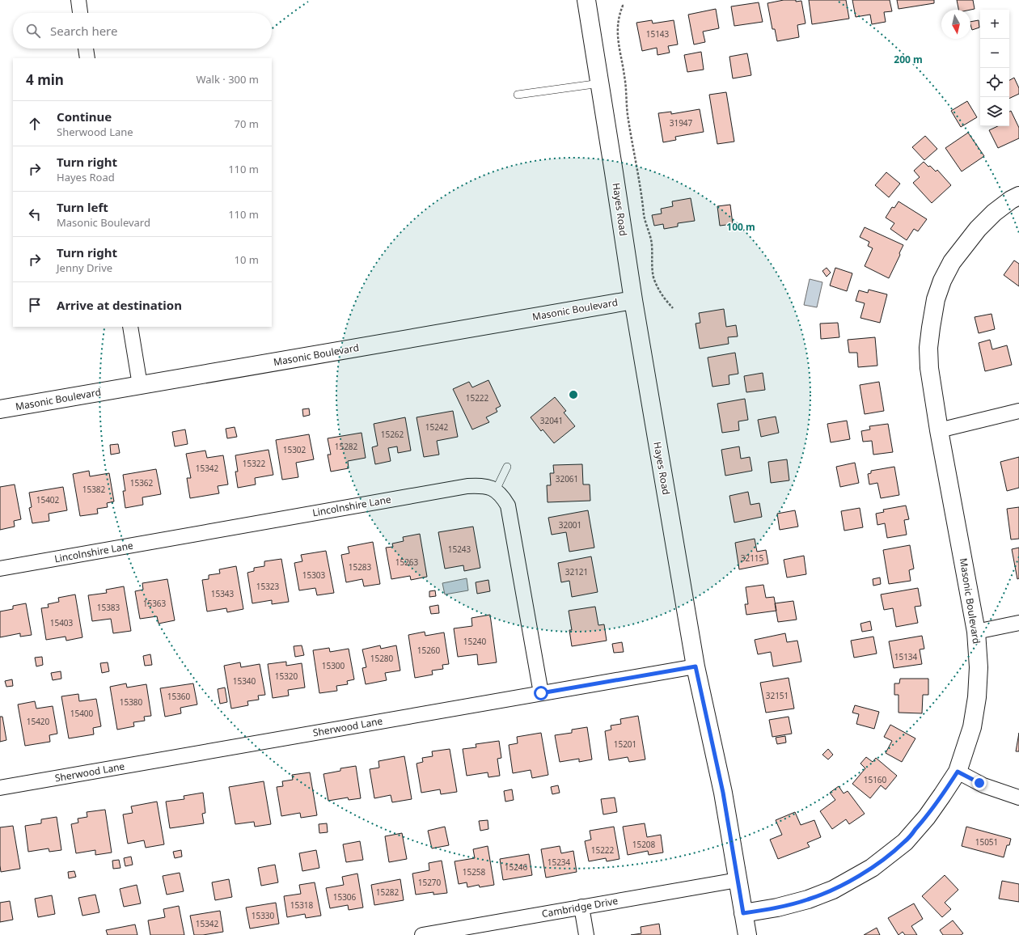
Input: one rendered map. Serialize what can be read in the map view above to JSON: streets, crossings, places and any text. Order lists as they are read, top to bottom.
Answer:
{
  "streets": {
    "street": [
      "Hayes Road",
      "Masonic Boulevard",
      "Lincolnshire Lane",
      "Sherwood Lane",
      "Cambridge Drive"
    ]
  },
  "crossings": [
    ["Hayes Road", "Masonic Boulevard"],
    ["Hayes Road", "Sherwood Lane"],
    ["Hayes Road", "Cambridge Drive"]
  ],
  "house_numbers": [
    "15143",
    "31947",
    "15222",
    "32041",
    "15242",
    "15262",
    "15282",
    "15302",
    "15322",
    "15342",
    "32061",
    "15362",
    "15382",
    "15402",
    "32001",
    "15243",
    "32115",
    "15263",
    "15283",
    "32121",
    "15303",
    "15323",
    "15343",
    "15363",
    "15383",
    "15403",
    "15240",
    "15260",
    "15134",
    "15280",
    "15300",
    "15320",
    "15340",
    "32151",
    "15360",
    "15380",
    "15400",
    "15420",
    "15201",
    "15160",
    "15051",
    "15208",
    "15222",
    "15234",
    "15246",
    "15258",
    "15270",
    "15282",
    "15306",
    "15318",
    "15330",
    "15342"
  ],
  "north": "bottom",
  "page": {
    "map_buttons": ["+", "−"],
    "search": "Search here",
    "heading": ["4 min", "Walk · 300 m"],
    "list": [
      ["Continue", "Sherwood Lane", "70 m"],
      ["Turn right", "Hayes Road", "110 m"],
      ["Turn left", "Masonic Boulevard", "110 m"],
      ["Turn right", "Jenny Drive", "10 m"],
      "Arrive at destination"
    ]
  },
  "rings": ["200 m", "100 m"]
}
